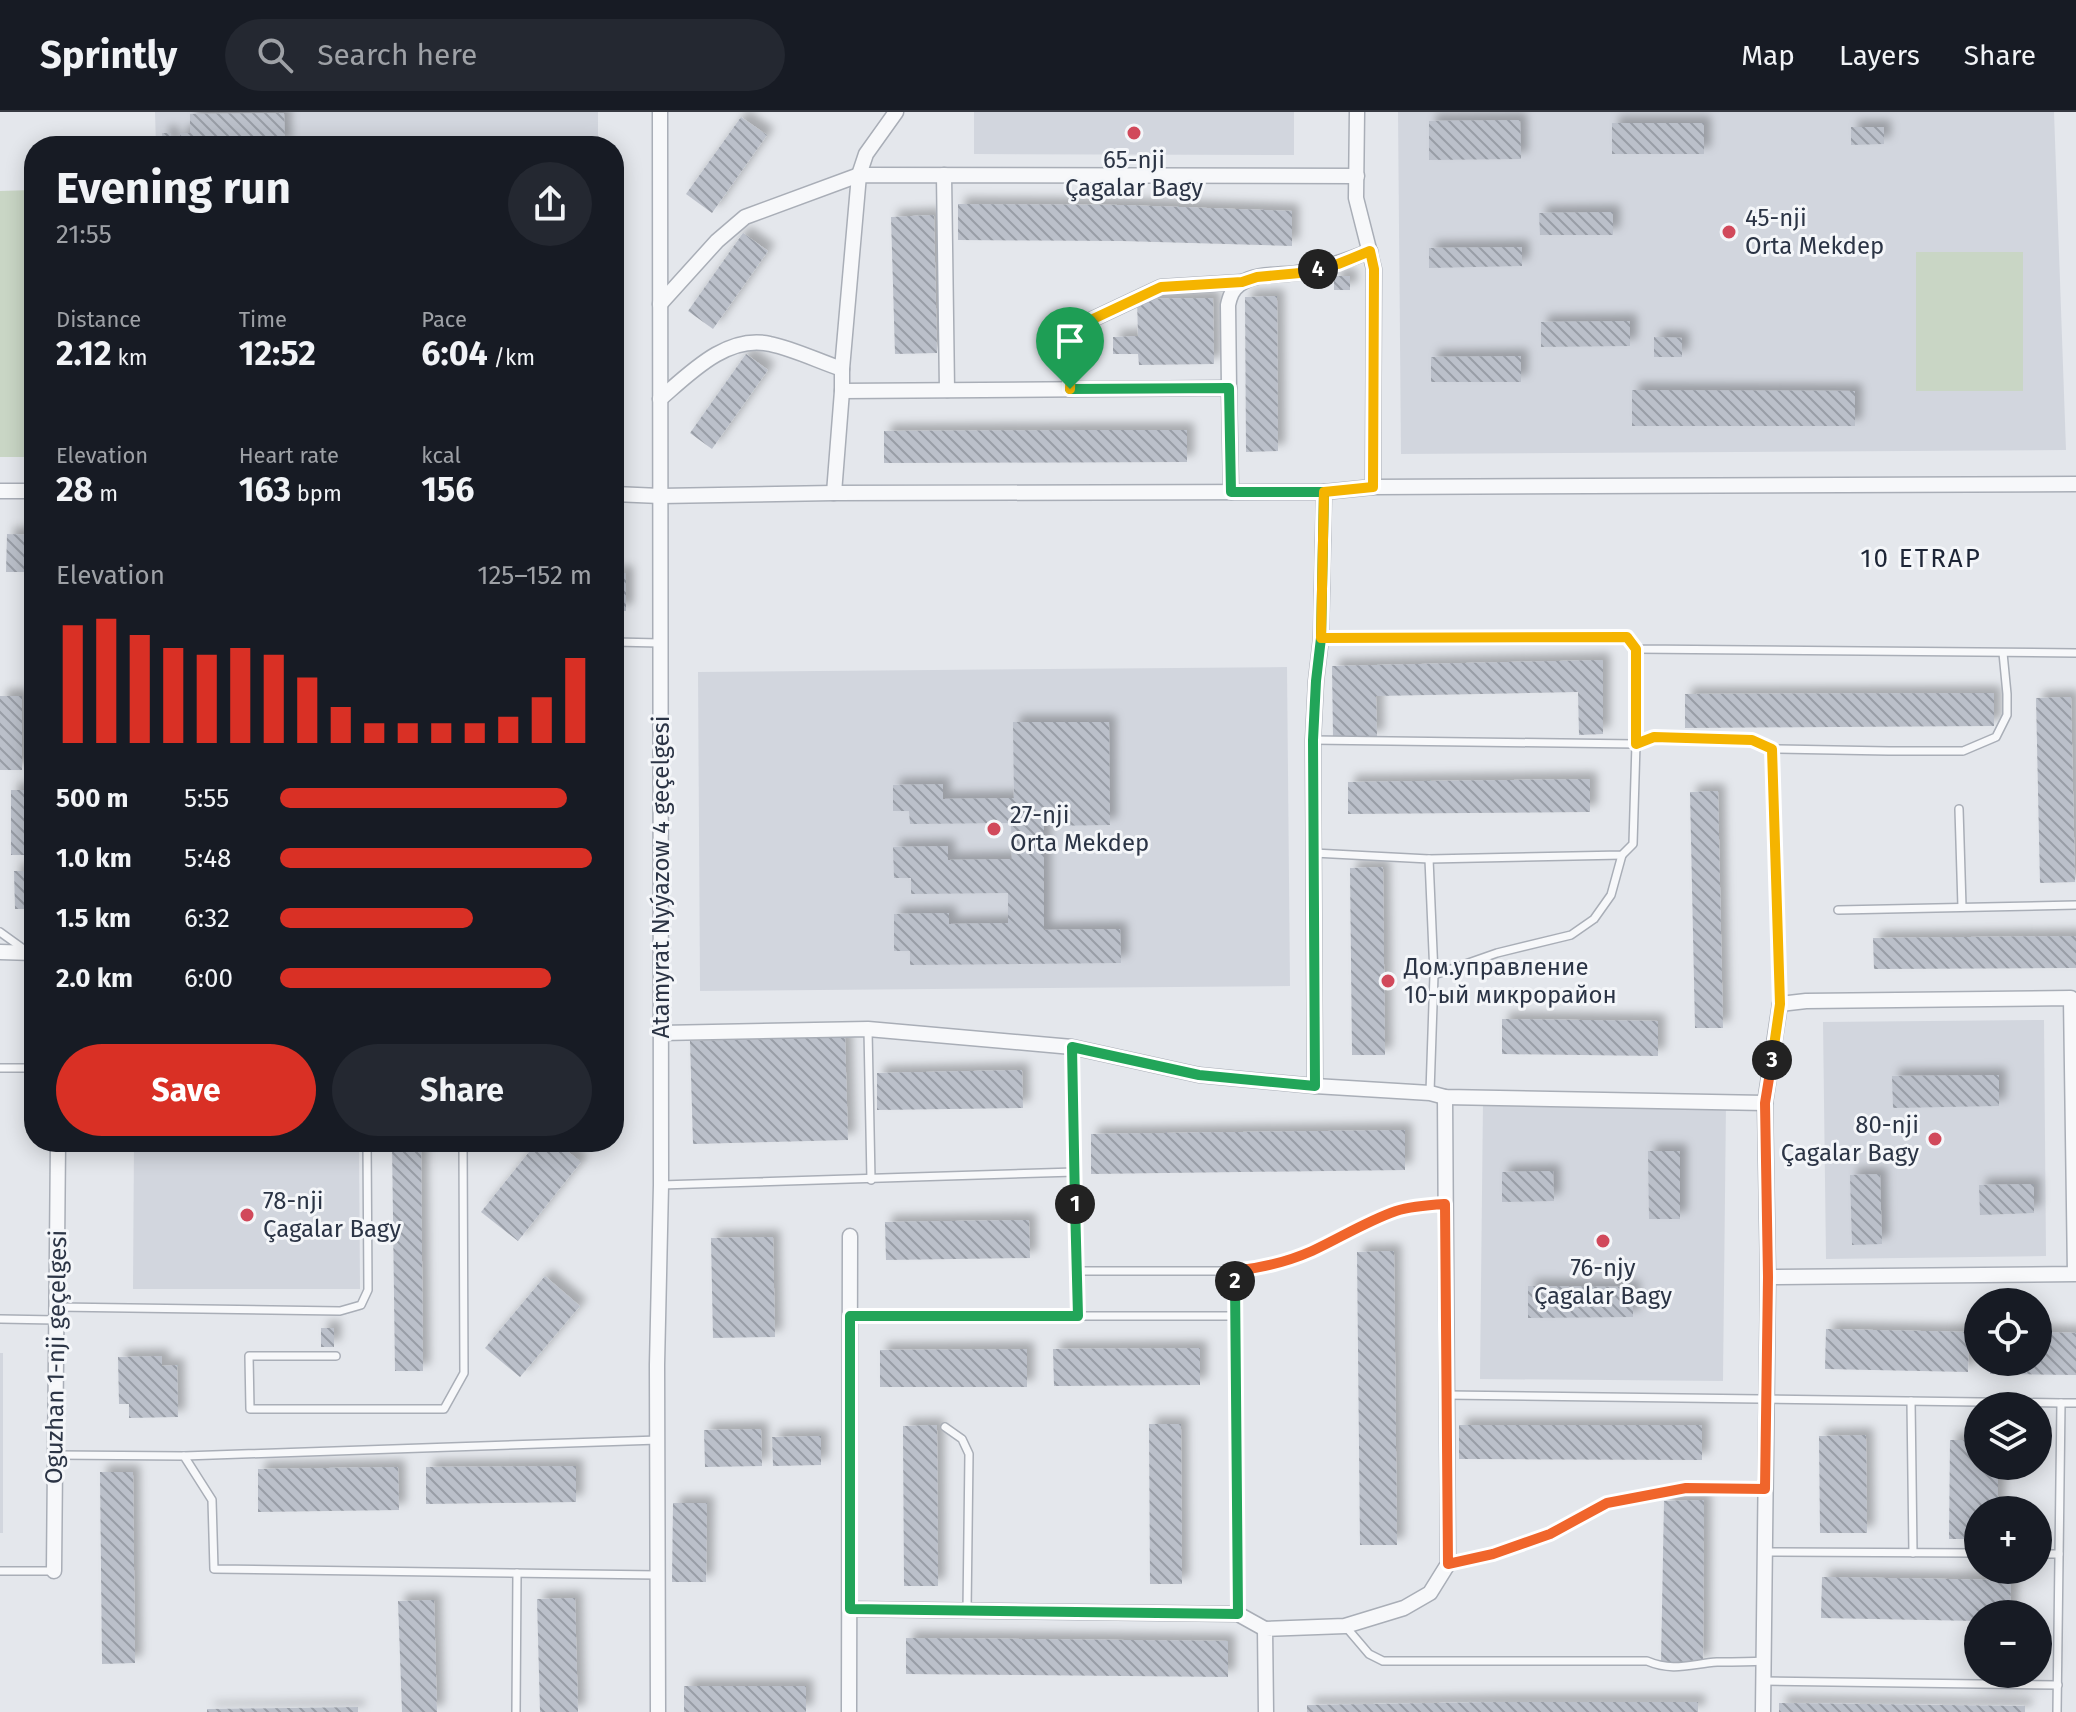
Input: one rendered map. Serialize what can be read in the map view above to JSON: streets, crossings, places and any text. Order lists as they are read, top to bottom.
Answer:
{
  "streets": {
    "street": ["Atamyrat Nyýazow 4 geçelgesi", "Oguzhan 1-nji geçelgesi"]
  },
  "districts": ["10 ETRAP"],
  "places": [
    "65-nji Çagalar Bagy",
    "45-nji Orta Mekdep",
    "27-nji Orta Mekdep",
    "Дом.управление 10-ый микрорайон",
    "80-nji Çagalar Bagy",
    "78-nji Çagalar Bagy",
    "76-njy Çagalar Bagy"
  ],
  "page": {
    "header": "Sprintly",
    "search": "Search here",
    "nav": ["Map", "Layers", "Share"],
    "heading": ["Evening run", "21:55"],
    "pins": [
      "4",
      "3",
      "1",
      "2"
    ],
    "stats": [
      ["Distance", "2.12 km"],
      ["Time", "12:52"],
      ["Pace", "6:04 /km"],
      ["Elevation", "28 m"],
      ["Heart rate", "163 bpm"],
      ["kcal", "156"]
    ],
    "chart": ["Elevation", "125–152 m"],
    "list": [
      {
        "name": "500 m",
        "note": "5:55"
      },
      {
        "name": "1.0 km",
        "note": "5:48"
      },
      {
        "name": "1.5 km",
        "note": "6:32"
      },
      {
        "name": "2.0 km",
        "note": "6:00"
      }
    ],
    "buttons": ["Save", "Share"],
    "map_buttons": ["+", "−"]
  }
}
